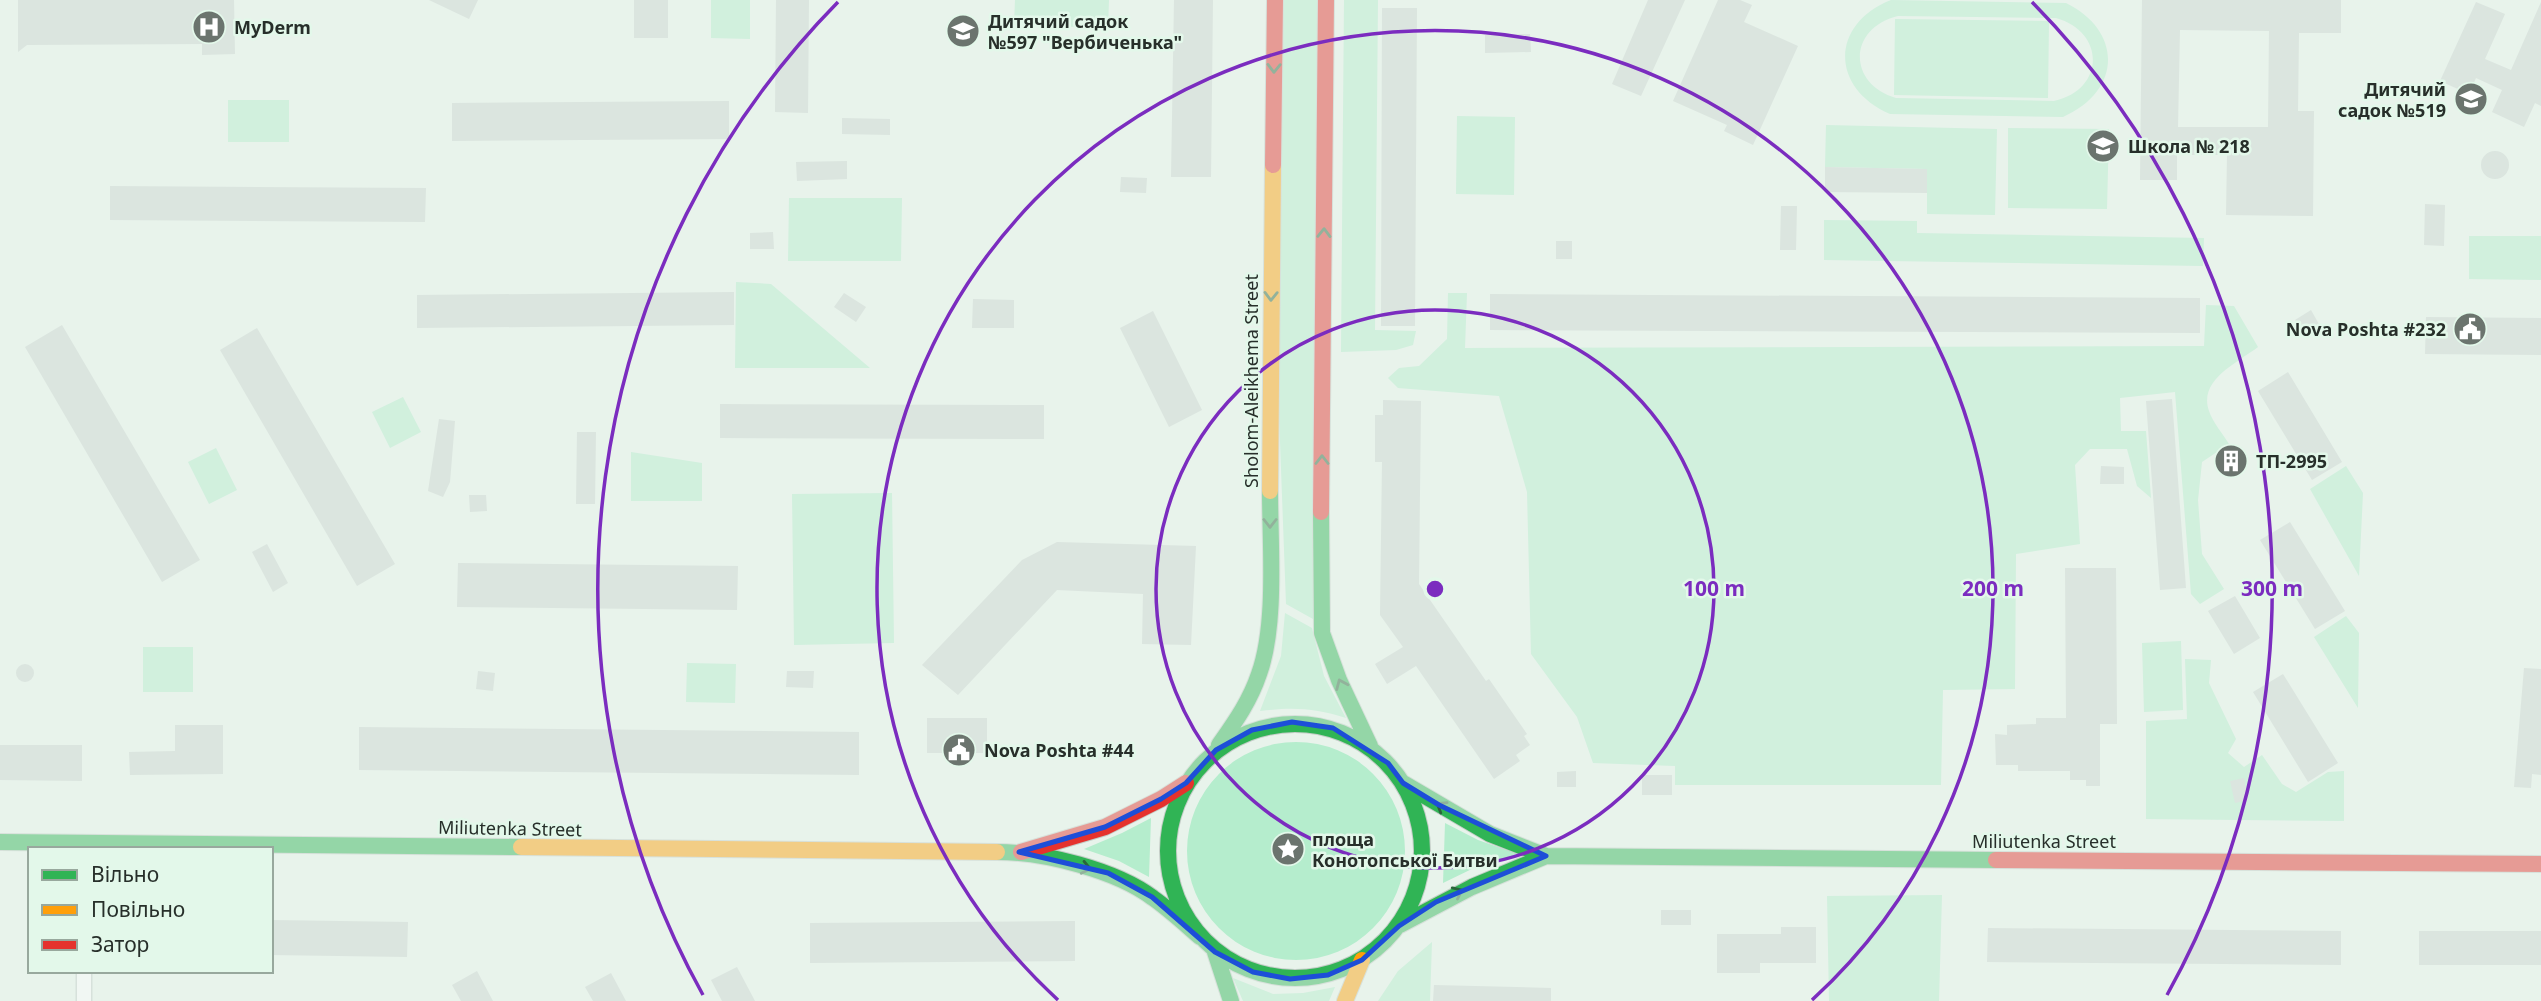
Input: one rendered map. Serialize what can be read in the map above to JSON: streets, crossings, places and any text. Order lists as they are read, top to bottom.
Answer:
{
  "streets": {
    "street": ["Sholom-Aleikhema Street", "Miliutenka Street"]
  },
  "places": {
    "hospital": ["MyDerm"],
    "school or university": ["Дитячий садок №597 \"Вербиченька\"", "Дитячий садок №519", "Школа № 218"],
    "public building": ["Nova Poshta #232", "Nova Poshta #44"],
    "building": ["ТП-2995"],
    "place": ["площа Конотопської Битви"]
  },
  "legend": ["Вільно", "Повільно", "Затор"],
  "rings": ["100 m", "200 m", "300 m"]
}
